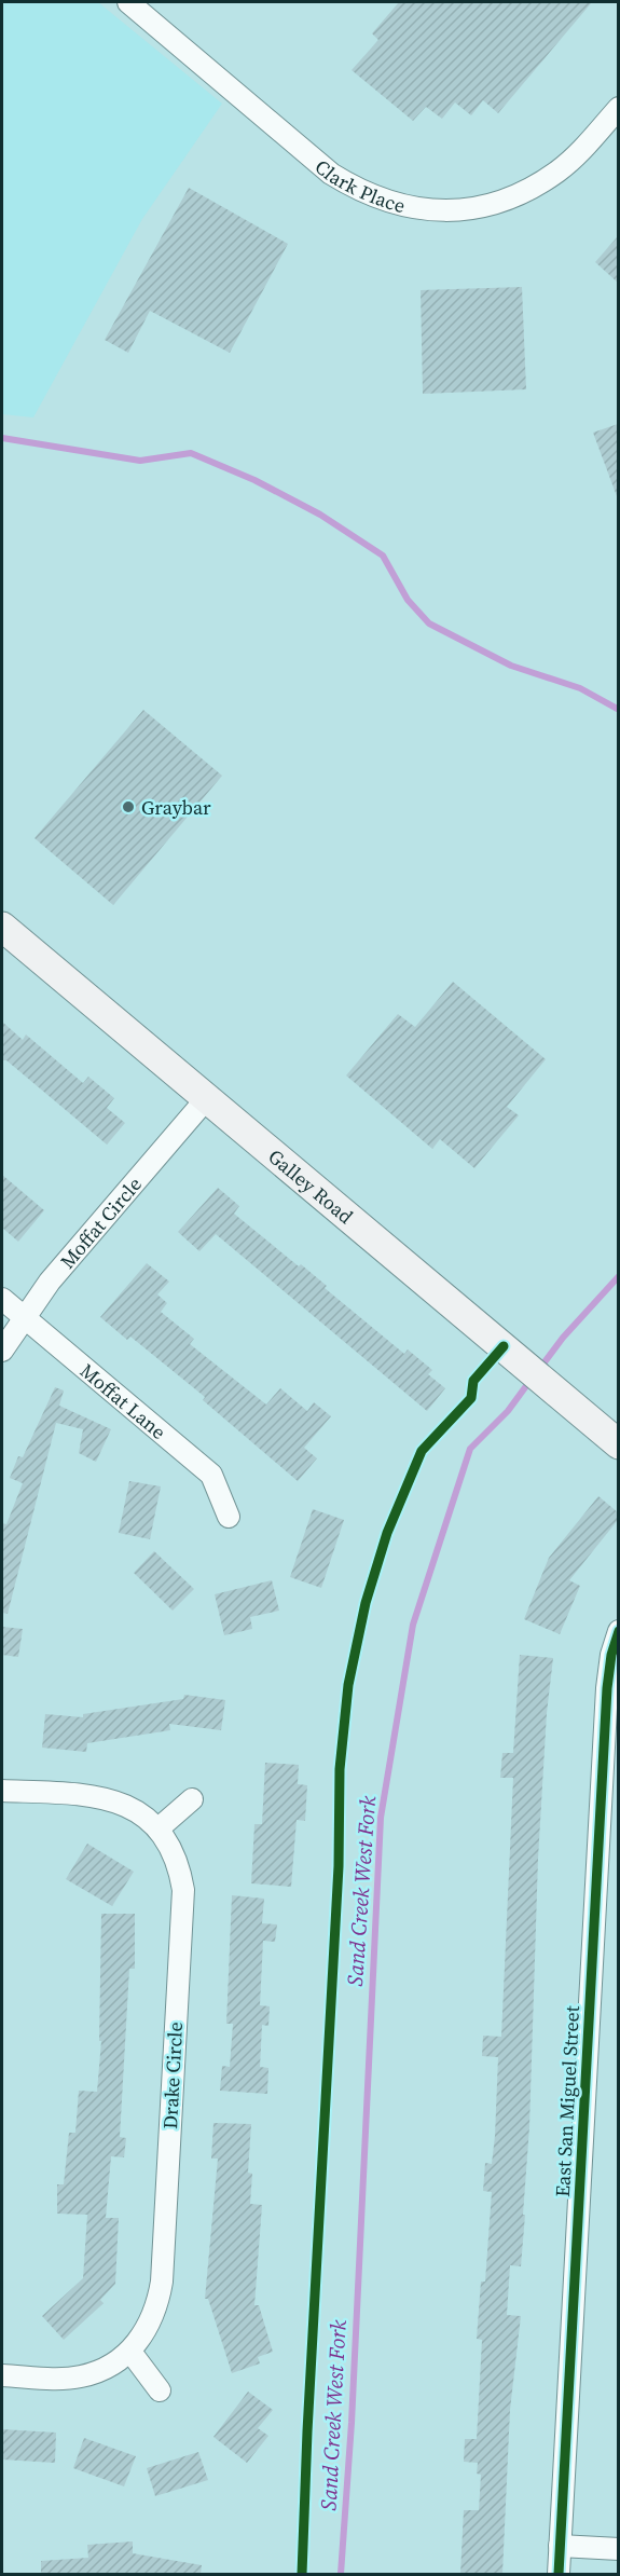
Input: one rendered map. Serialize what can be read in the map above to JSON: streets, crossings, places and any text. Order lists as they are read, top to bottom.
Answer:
{
  "streets": {
    "main road": ["Galley Road"],
    "street": [
      "Clark Place",
      "Moffat Circle",
      "Moffat Lane",
      "Drake Circle",
      "East San Miguel Street"
    ]
  },
  "crossings": [
    ["Galley Road", "Moffat Circle"],
    ["Moffat Circle", "Moffat Lane"]
  ],
  "water": ["Sand Creek West Fork"],
  "places": ["Graybar"]
}
